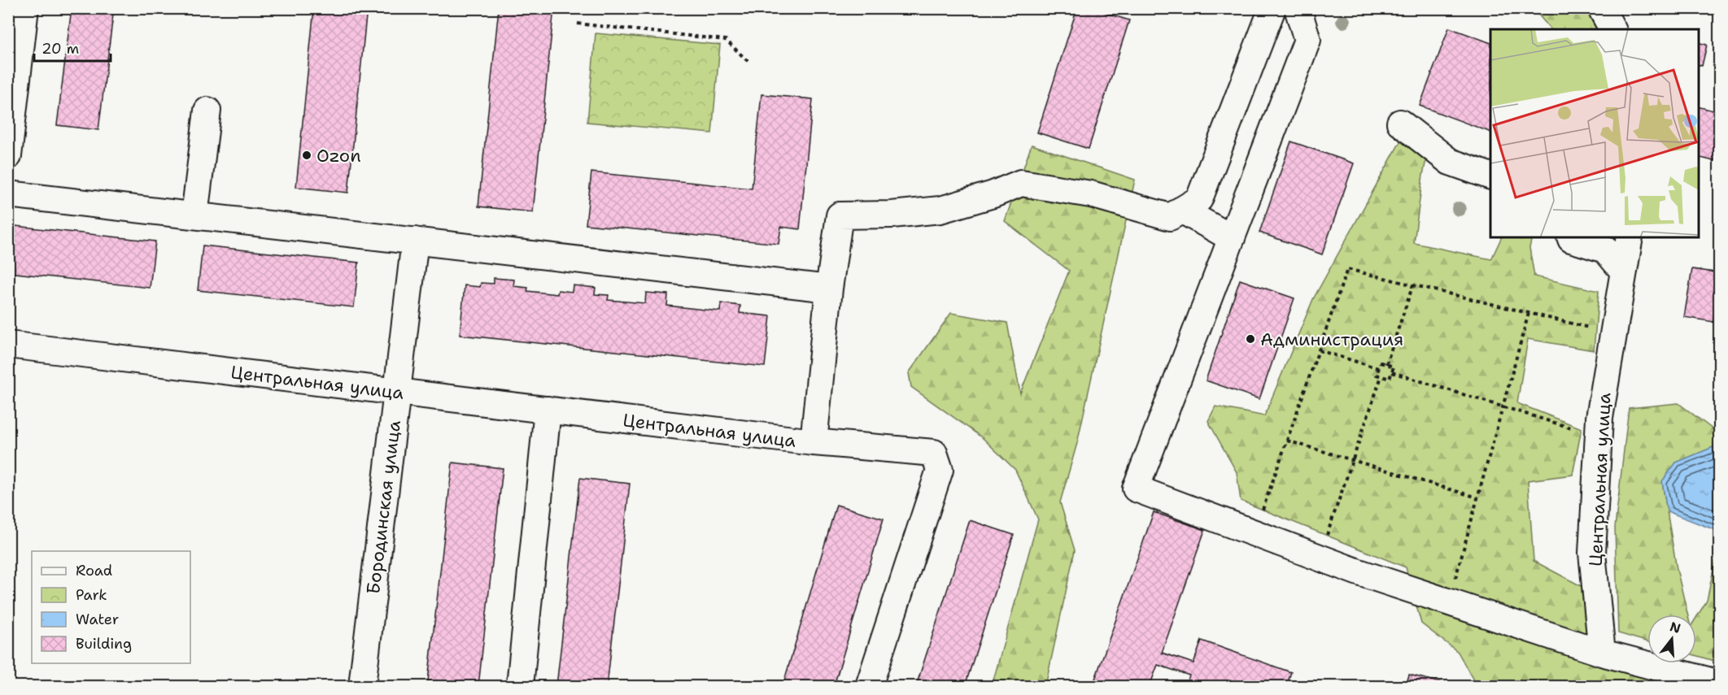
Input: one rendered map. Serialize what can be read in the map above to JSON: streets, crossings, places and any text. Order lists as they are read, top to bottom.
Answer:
{
  "streets": {
    "street": ["Центральная улица", "Бородинская улица"]
  },
  "crossings": [
    ["Центральная улица", "Бородинская улица"]
  ],
  "places": ["Ozon", "Администрация"],
  "legend": [
    "Road",
    "Park",
    "Water",
    "Building"
  ],
  "scale_bar": "20 m",
  "north": "top"
}
